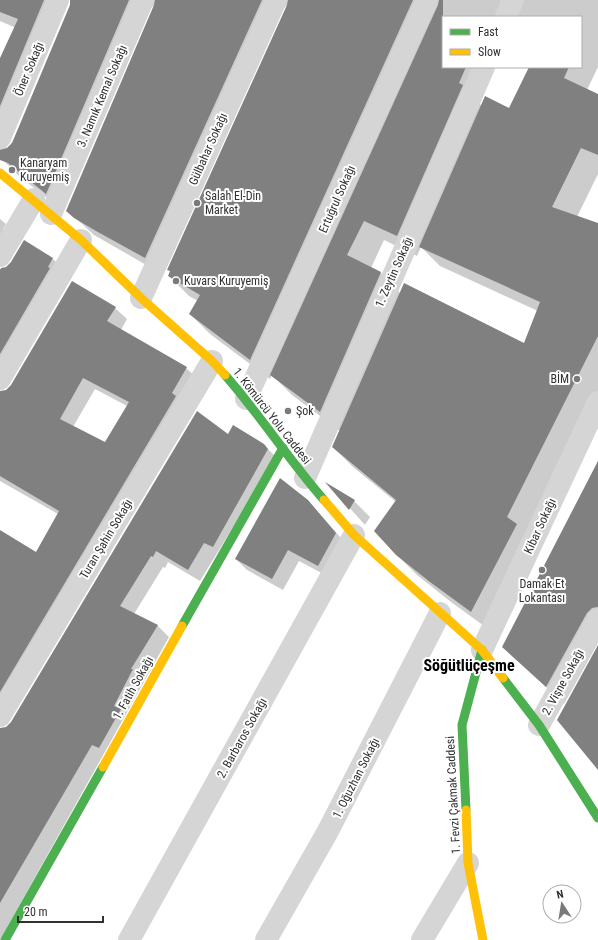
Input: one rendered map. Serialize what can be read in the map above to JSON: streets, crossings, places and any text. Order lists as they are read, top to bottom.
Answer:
{
  "streets": {
    "street": [
      "Öner Sokağı",
      "3. Namık Kemal Sokağı",
      "Gülbahar Sokağı",
      "Ertuğrul Sokağı",
      "1. Zeytin Sokağı",
      "1. Kömürcü Yolu Caddesi",
      "Kibar Sokağı",
      "Turan Şahin Sokağı",
      "2. Vişne Sokağı",
      "1. Fatih Sokağı",
      "2. Barbaros Sokağı",
      "1. Oğuzhan Sokağı",
      "1. Fevzi Çakmak Caddesi"
    ]
  },
  "crossings": [
    ["3. Namık Kemal Sokağı", "1. Kömürcü Yolu Caddesi"],
    ["Gülbahar Sokağı", "1. Kömürcü Yolu Caddesi"],
    ["Ertuğrul Sokağı", "1. Kömürcü Yolu Caddesi"],
    ["1. Zeytin Sokağı", "1. Kömürcü Yolu Caddesi"],
    ["1. Kömürcü Yolu Caddesi", "Kibar Sokağı"],
    ["1. Kömürcü Yolu Caddesi", "Turan Şahin Sokağı"],
    ["1. Kömürcü Yolu Caddesi", "2. Vişne Sokağı"],
    ["1. Kömürcü Yolu Caddesi", "1. Fatih Sokağı"],
    ["1. Kömürcü Yolu Caddesi", "2. Barbaros Sokağı"],
    ["1. Kömürcü Yolu Caddesi", "1. Oğuzhan Sokağı"],
    ["1. Kömürcü Yolu Caddesi", "1. Fevzi Çakmak Caddesi"],
    ["Kibar Sokağı", "1. Fevzi Çakmak Caddesi"]
  ],
  "districts": ["Söğütlüçeşme"],
  "places": [
    "Kanaryam Kuruyemiş",
    "Salah El-Din Market",
    "Kuvars Kuruyemiş",
    "BİM",
    "Şok",
    "Damak Et Lokantası"
  ],
  "legend": ["Fast", "Slow"],
  "scale_bar": "20 m",
  "north": "top"
}
